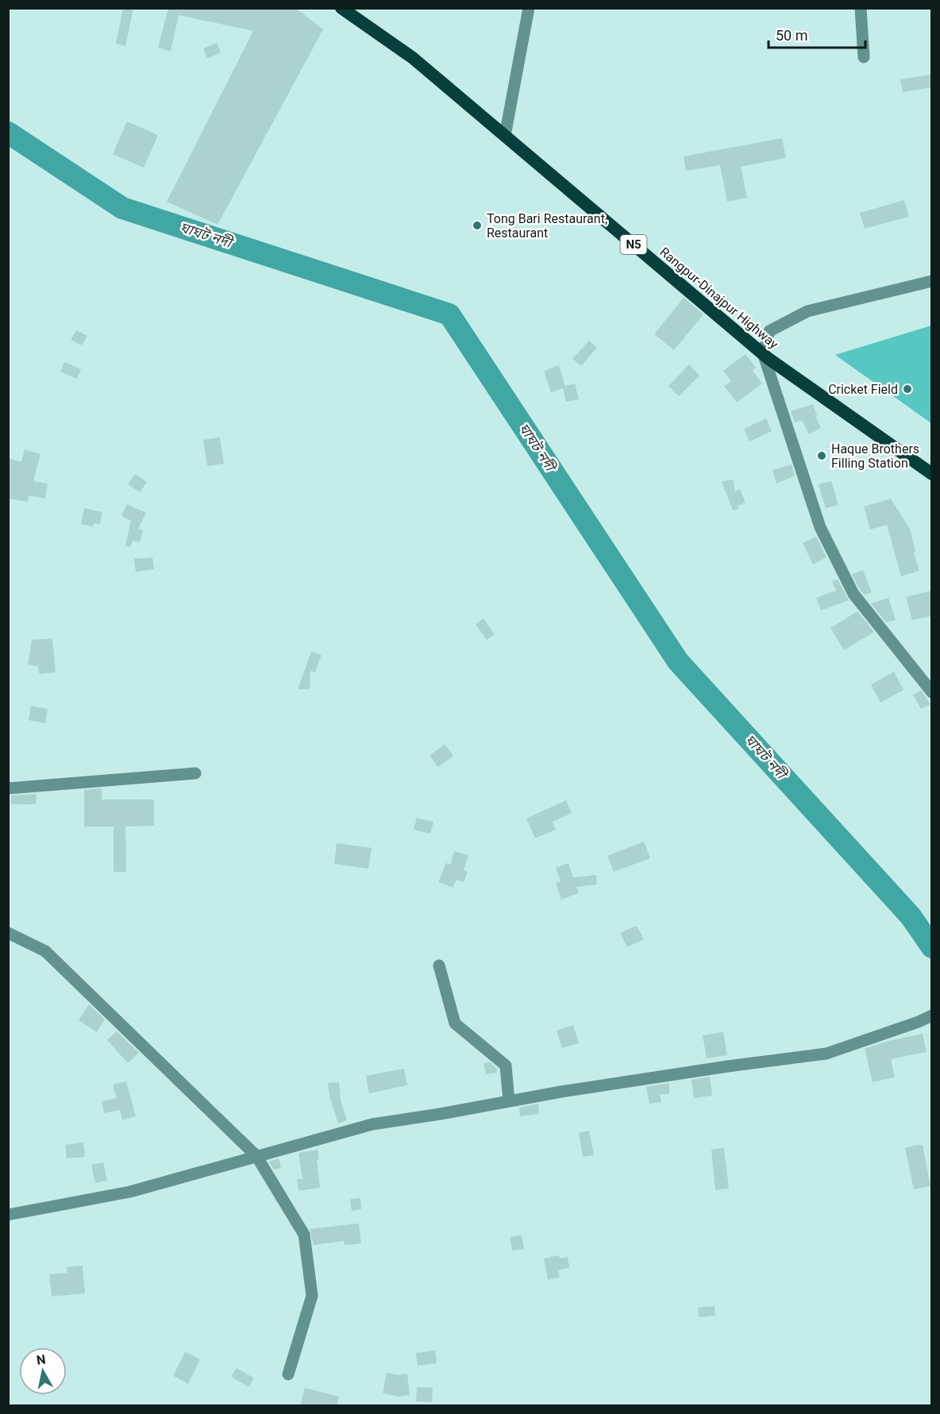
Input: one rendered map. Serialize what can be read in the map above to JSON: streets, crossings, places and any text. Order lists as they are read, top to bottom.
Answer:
{
  "streets": {
    "highway": ["N5", "Rangpur-Dinajpur Highway"]
  },
  "water": ["ঘাঘট নদী"],
  "places": ["Tong Bari Restaurant, Restaurant", "Cricket Field", "Haque Brothers Filling Station"],
  "scale_bar": "50 m",
  "north": "top"
}
